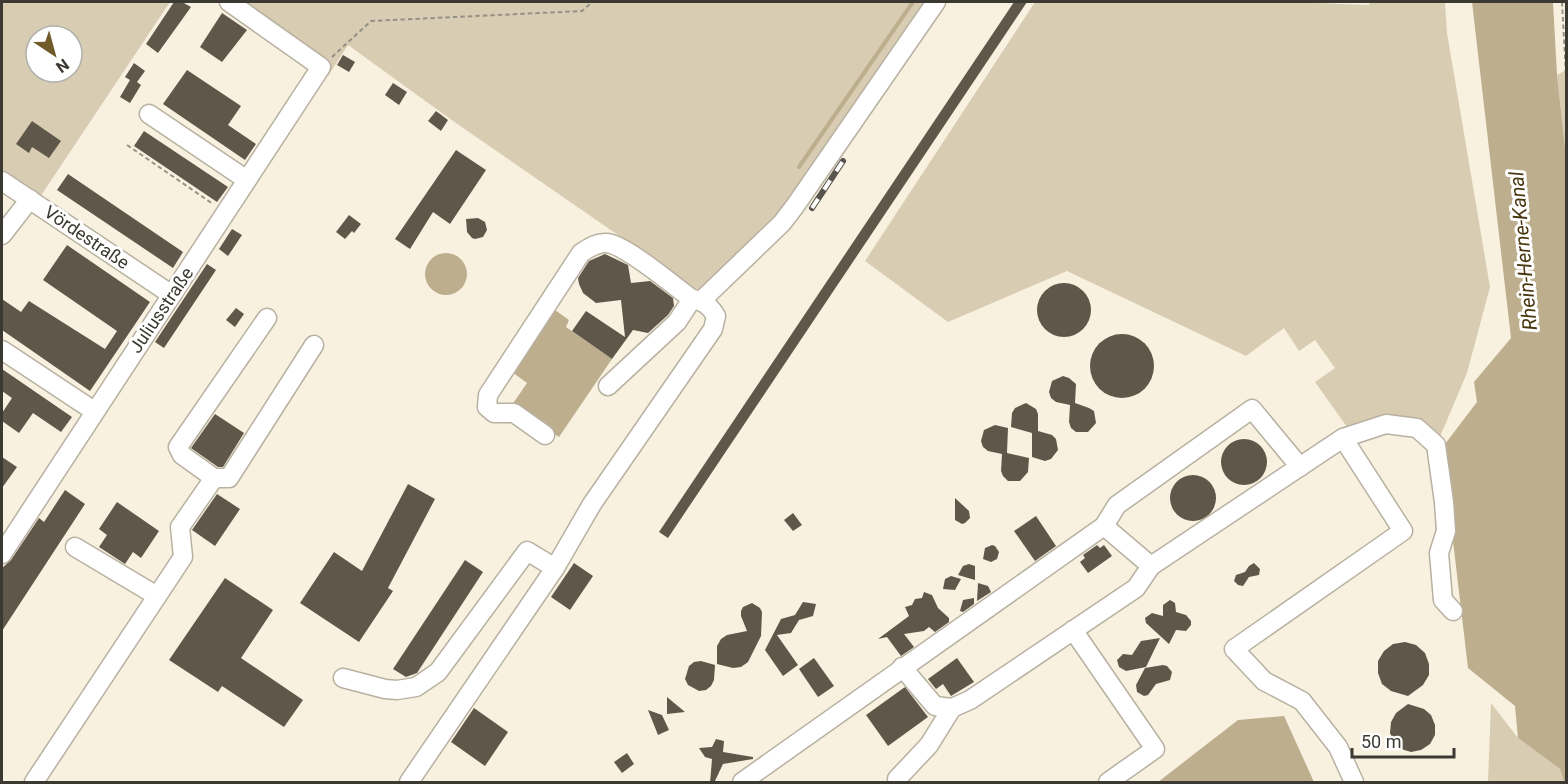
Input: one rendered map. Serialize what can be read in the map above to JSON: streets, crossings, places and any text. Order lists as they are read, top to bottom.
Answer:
{
  "streets": {
    "street": ["Vördestraße", "Juliusstraße"]
  },
  "crossings": [
    ["Vördestraße", "Juliusstraße"]
  ],
  "water": ["Rhein-Herne-Kanal"],
  "scale_bar": "50 m",
  "north": "bottom right"
}
